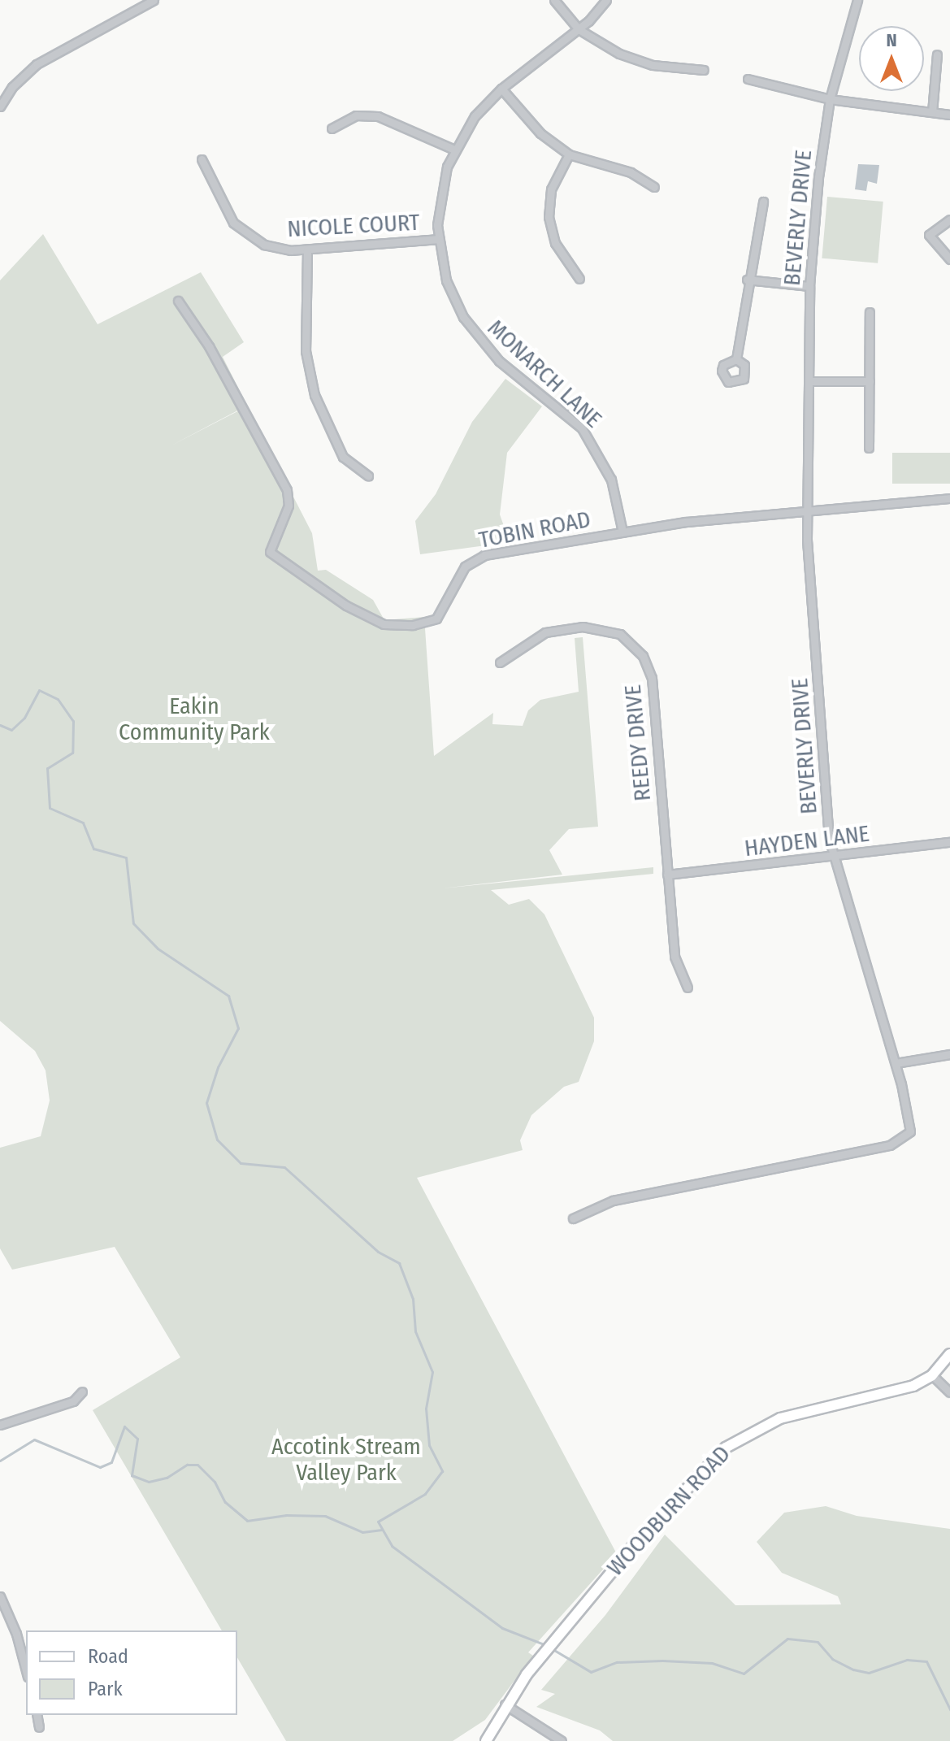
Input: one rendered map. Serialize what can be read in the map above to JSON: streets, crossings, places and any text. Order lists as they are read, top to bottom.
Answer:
{
  "streets": {
    "street": [
      "BEVERLY DRIVE",
      "NICOLE COURT",
      "MONARCH LANE",
      "TOBIN ROAD",
      "REEDY DRIVE",
      "HAYDEN LANE",
      "WOODBURN ROAD"
    ]
  },
  "crossings": [
    ["BEVERLY DRIVE", "TOBIN ROAD"],
    ["BEVERLY DRIVE", "HAYDEN LANE"],
    ["NICOLE COURT", "MONARCH LANE"],
    ["MONARCH LANE", "TOBIN ROAD"],
    ["REEDY DRIVE", "HAYDEN LANE"]
  ],
  "parks": ["Eakin Community Park", "Accotink Stream Valley Park"],
  "legend": ["Road", "Park"],
  "north": "top"
}
